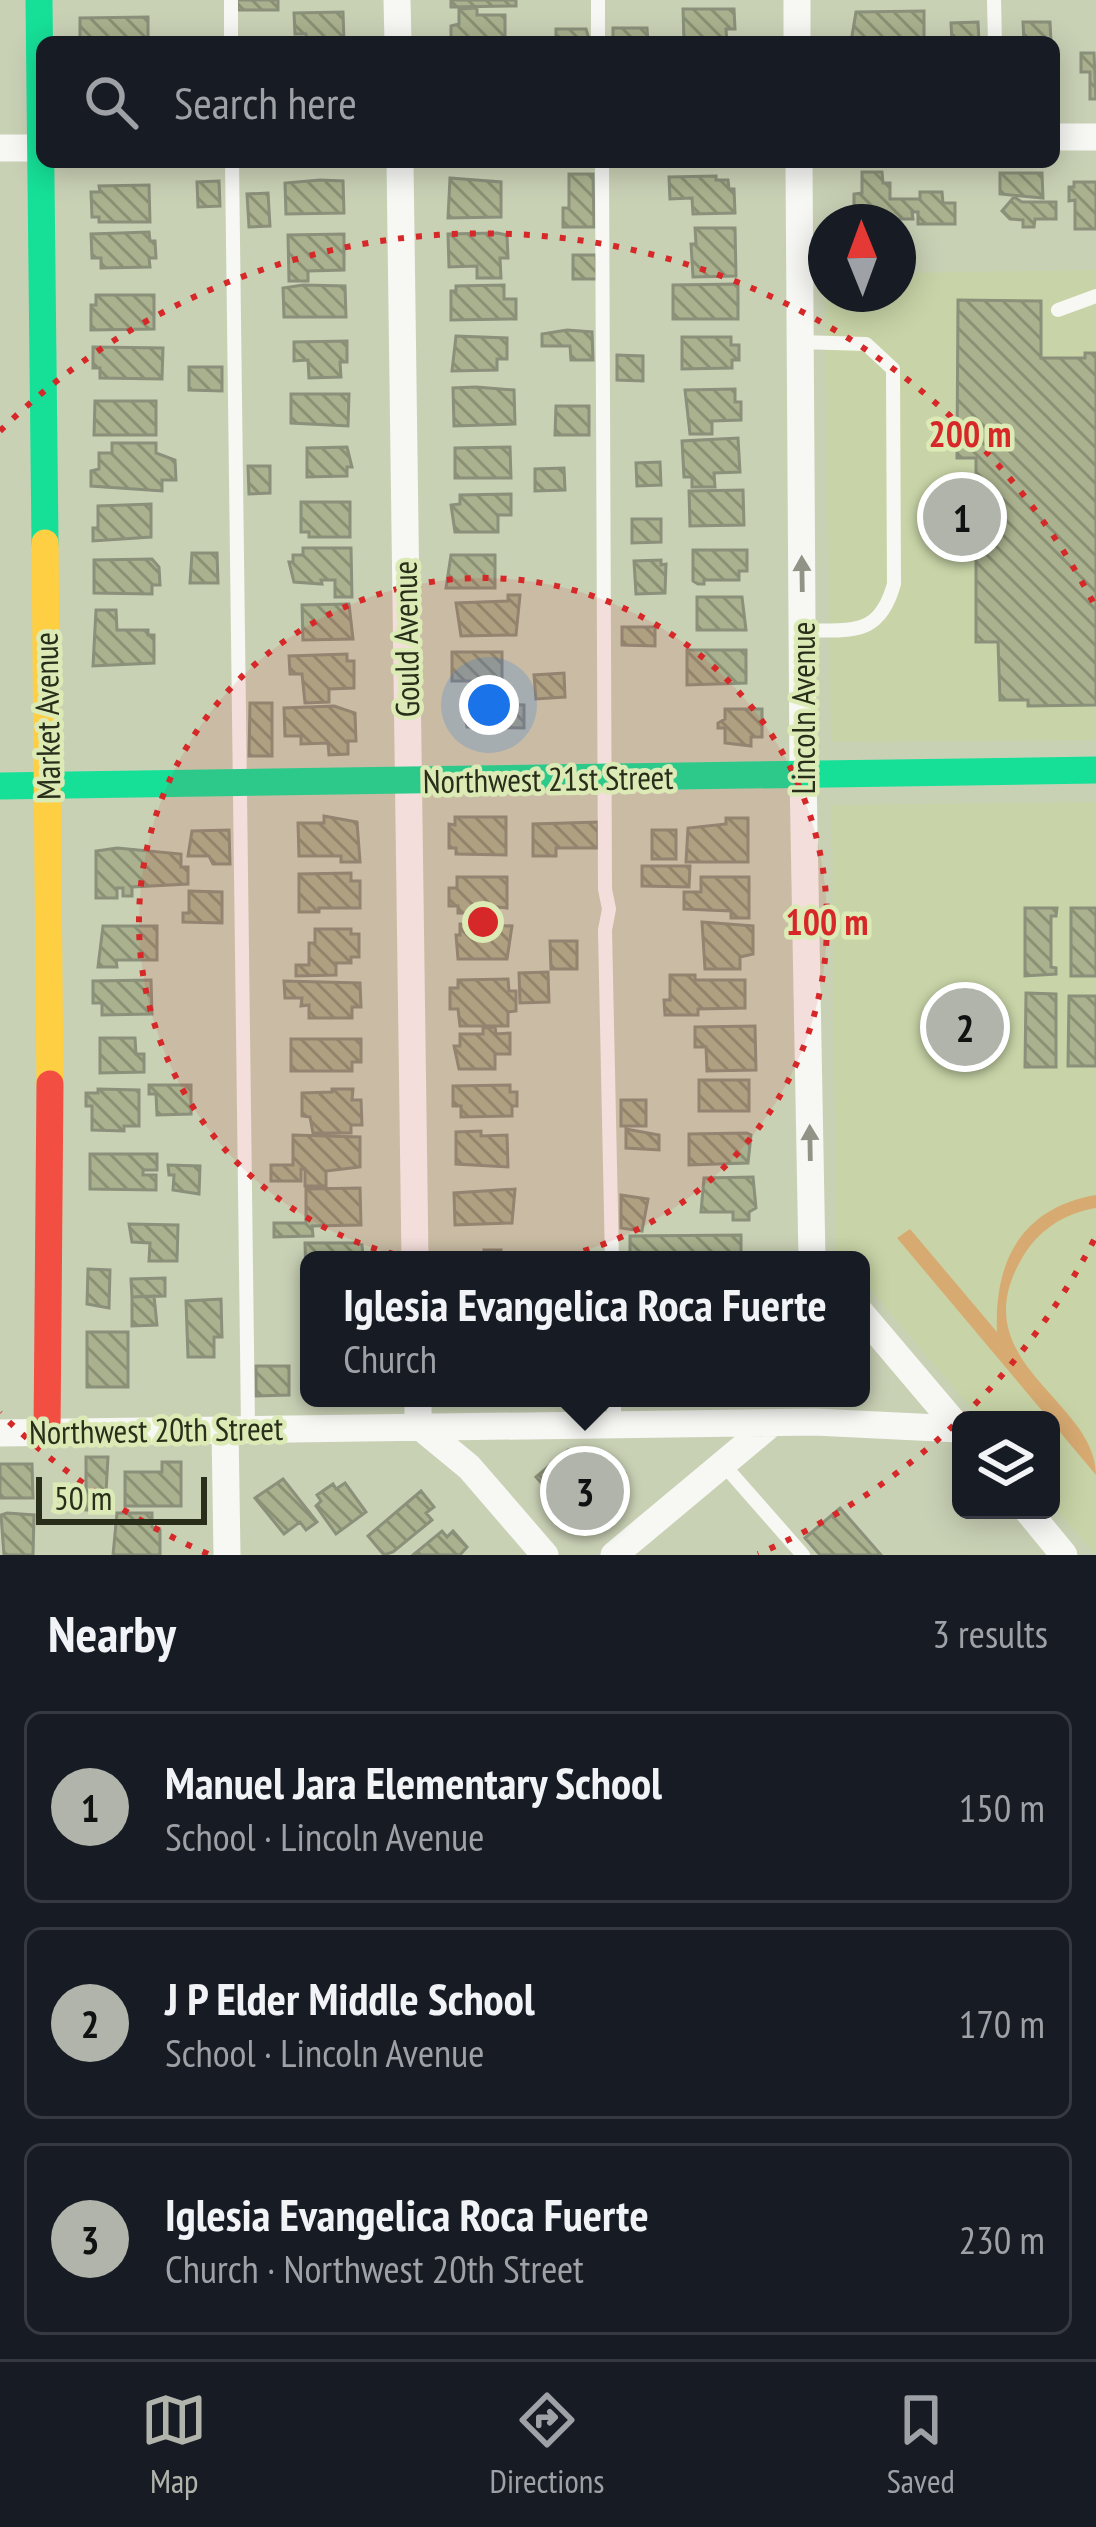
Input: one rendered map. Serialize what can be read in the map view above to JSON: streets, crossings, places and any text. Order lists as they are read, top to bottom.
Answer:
{
  "streets": {
    "street": [
      "Gould Avenue",
      "Lincoln Avenue",
      "Market Avenue",
      "Northwest 21st Street",
      "Northwest 20th Street"
    ]
  },
  "crossings": [
    ["Gould Avenue", "Northwest 21st Street"],
    ["Lincoln Avenue", "Northwest 21st Street"],
    ["Market Avenue", "Northwest 21st Street"],
    ["Market Avenue", "Northwest 20th Street"]
  ],
  "one_way": ["Lincoln Avenue"],
  "scale_bar": "50 m",
  "north": "top",
  "page": {
    "search": "Search here",
    "pins": ["1", "2", "3"],
    "popup": ["Iglesia Evangelica Roca Fuerte", "Church"],
    "scale": "50 m",
    "heading": ["Nearby", "3 results"],
    "list": [
      {
        "mark": "1",
        "name": "Manuel Jara Elementary School",
        "note": "School · Lincoln Avenue",
        "value": "150 m"
      },
      {
        "mark": "2",
        "name": "J P Elder Middle School",
        "note": "School · Lincoln Avenue",
        "value": "170 m"
      },
      {
        "mark": "3",
        "name": "Iglesia Evangelica Roca Fuerte",
        "note": "Church · Northwest 20th Street",
        "value": "230 m"
      }
    ],
    "nav": ["Map", "Directions", "Saved"]
  },
  "rings": ["200 m", "100 m"]
}
